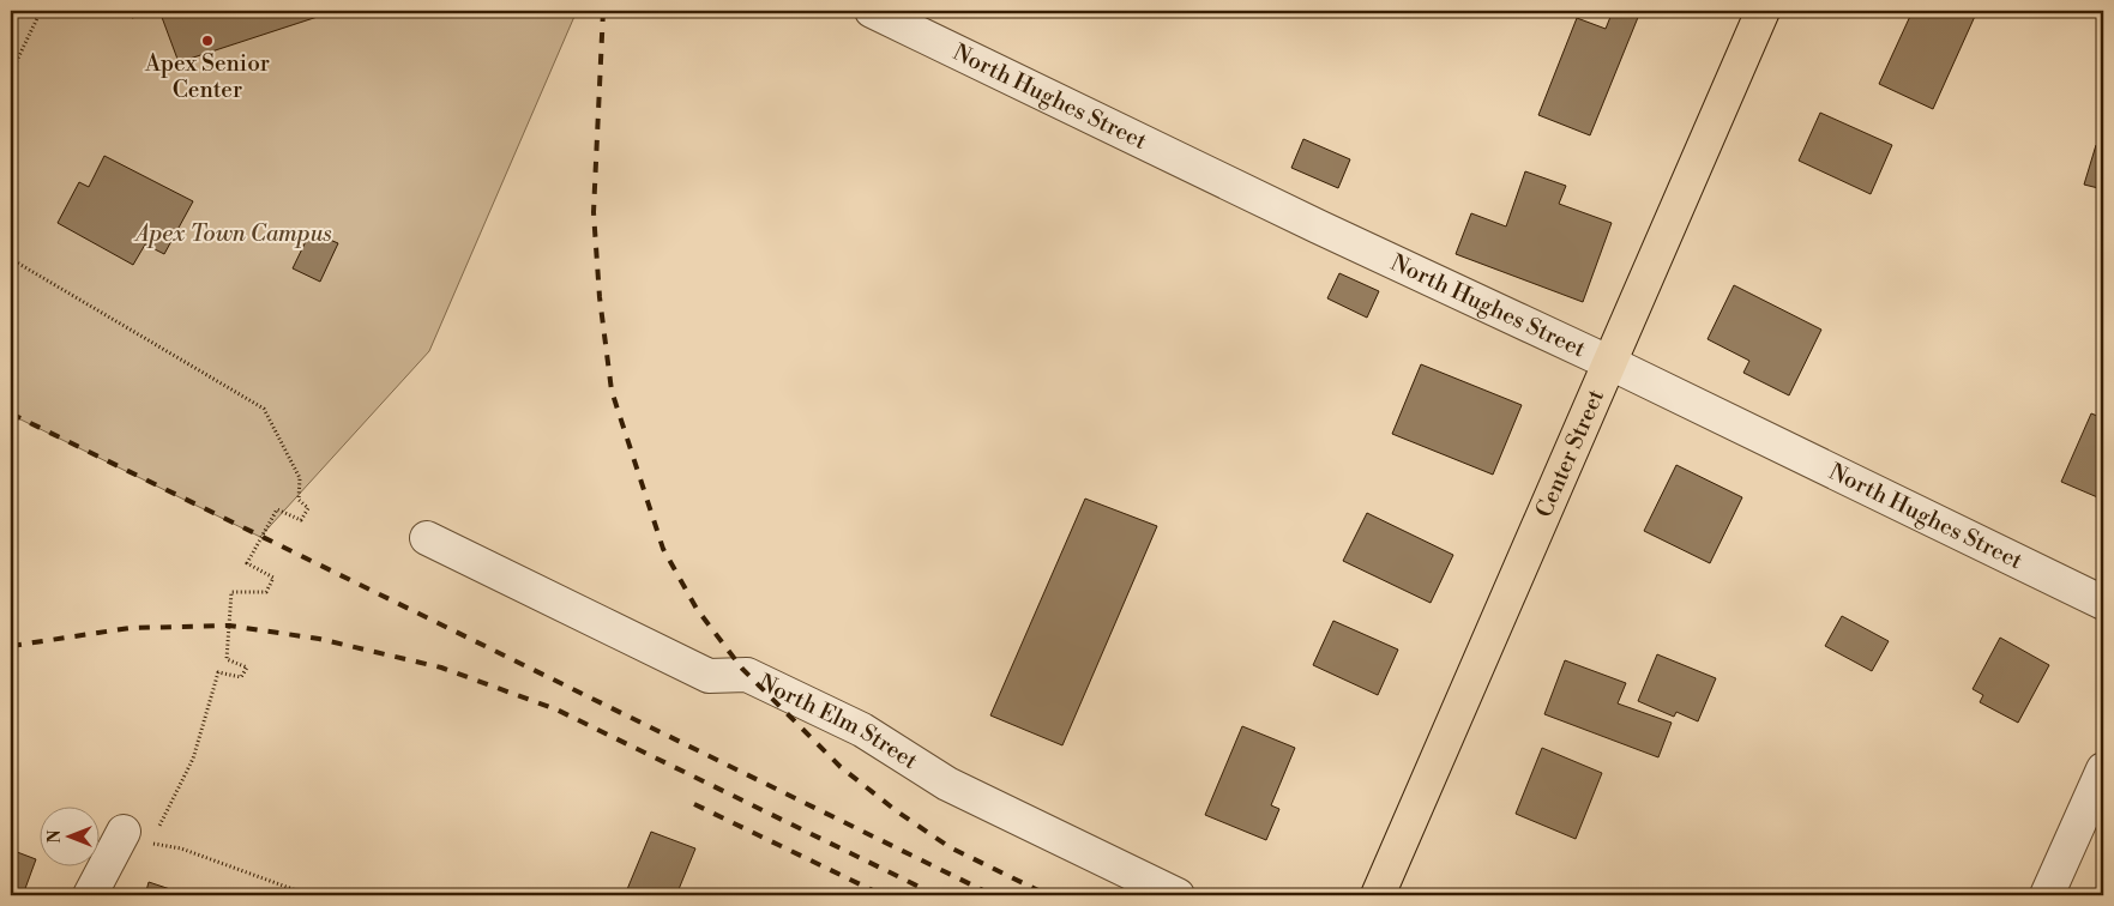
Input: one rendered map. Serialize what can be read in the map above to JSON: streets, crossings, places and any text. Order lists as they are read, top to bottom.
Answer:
{
  "streets": {
    "main road": ["Center Street"],
    "street": ["North Hughes Street", "North Elm Street"]
  },
  "crossings": [
    ["North Hughes Street", "Center Street"]
  ],
  "parks": ["Apex Town Campus"],
  "places": ["Apex Senior Center"],
  "north": "left"
}
